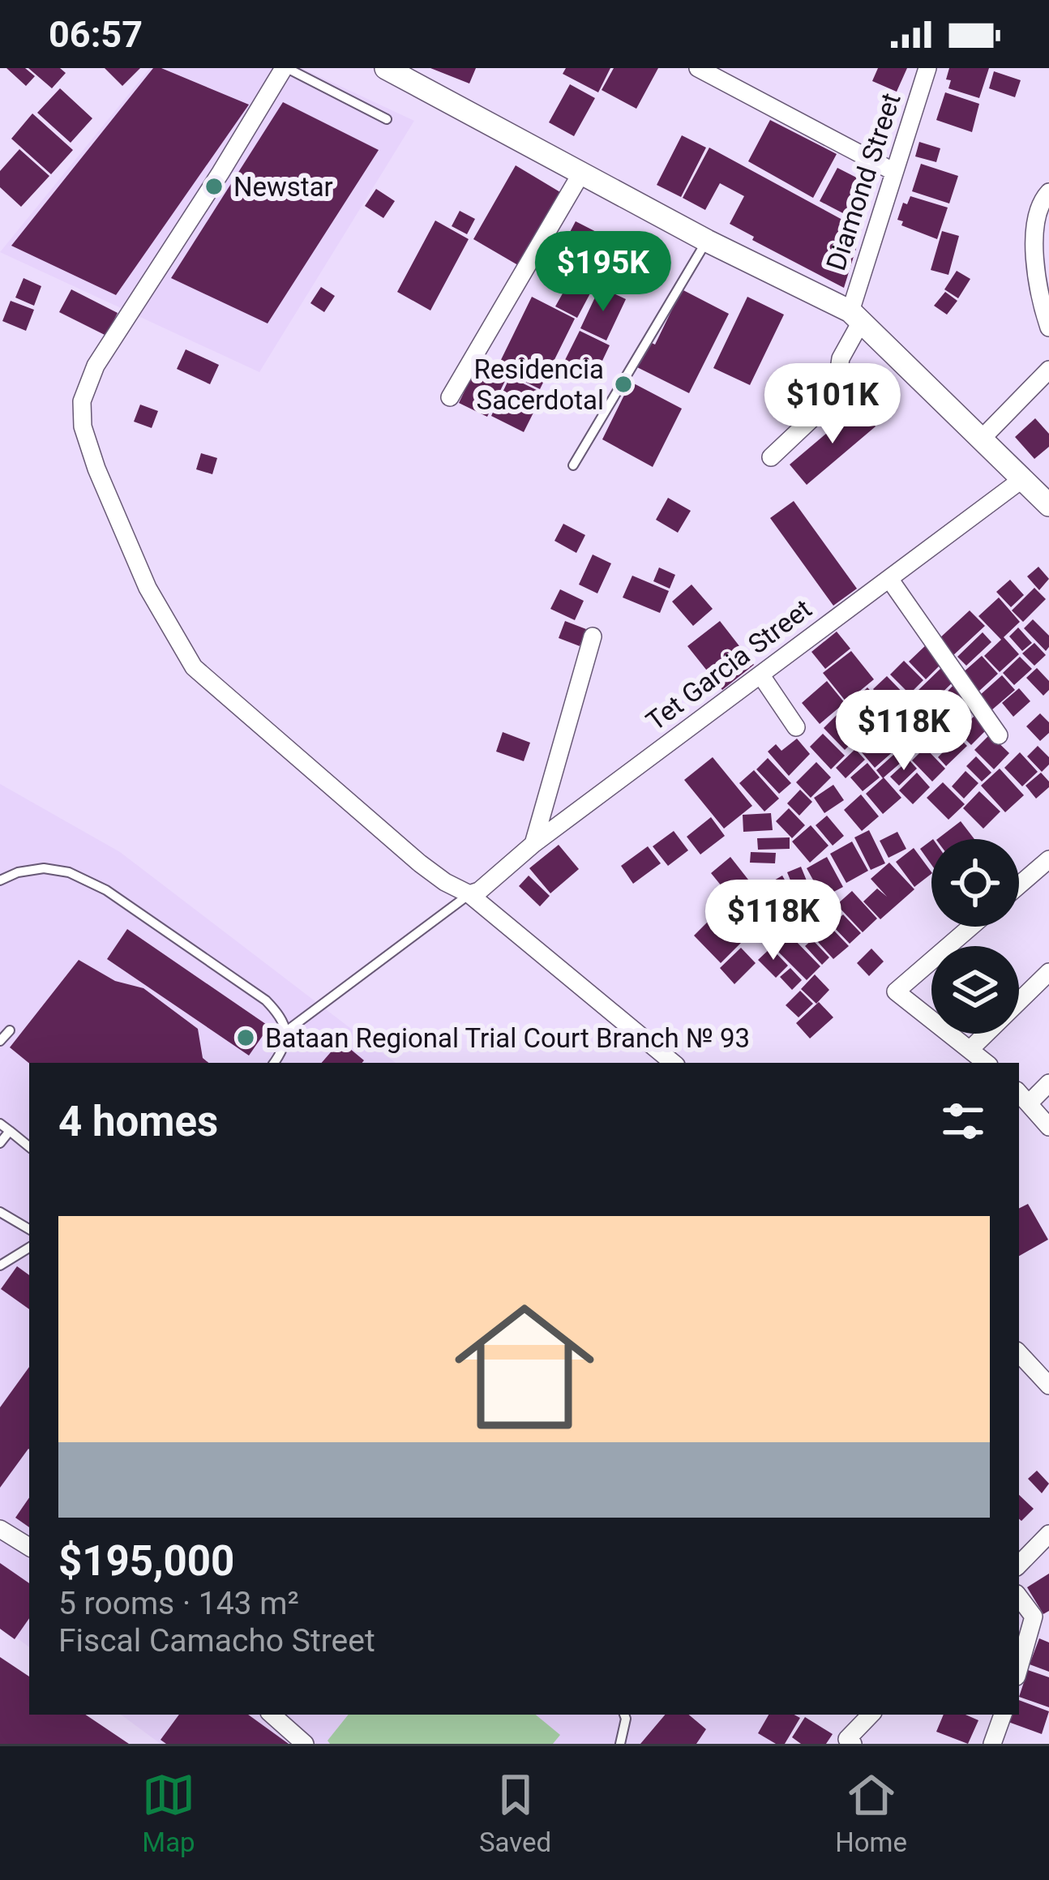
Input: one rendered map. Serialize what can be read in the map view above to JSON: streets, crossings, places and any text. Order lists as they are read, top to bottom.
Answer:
{
  "streets": {
    "street": ["Diamond Street", "Tet Garcia Street"]
  },
  "places": ["Newstar", "Residencia Sacerdotal", "Bataan Regional Trial Court Branch № 93"],
  "page": {
    "status": "06:57",
    "price": [
      "$195K",
      "$101K",
      "$118K",
      "$118K"
    ],
    "heading": "4 homes",
    "list": [
      {
        "name": "$195,000",
        "note": "5 rooms · 143 m² · Fiscal Camacho Street"
      }
    ],
    "tabs": ["Map", "Saved", "Home"]
  }
}
